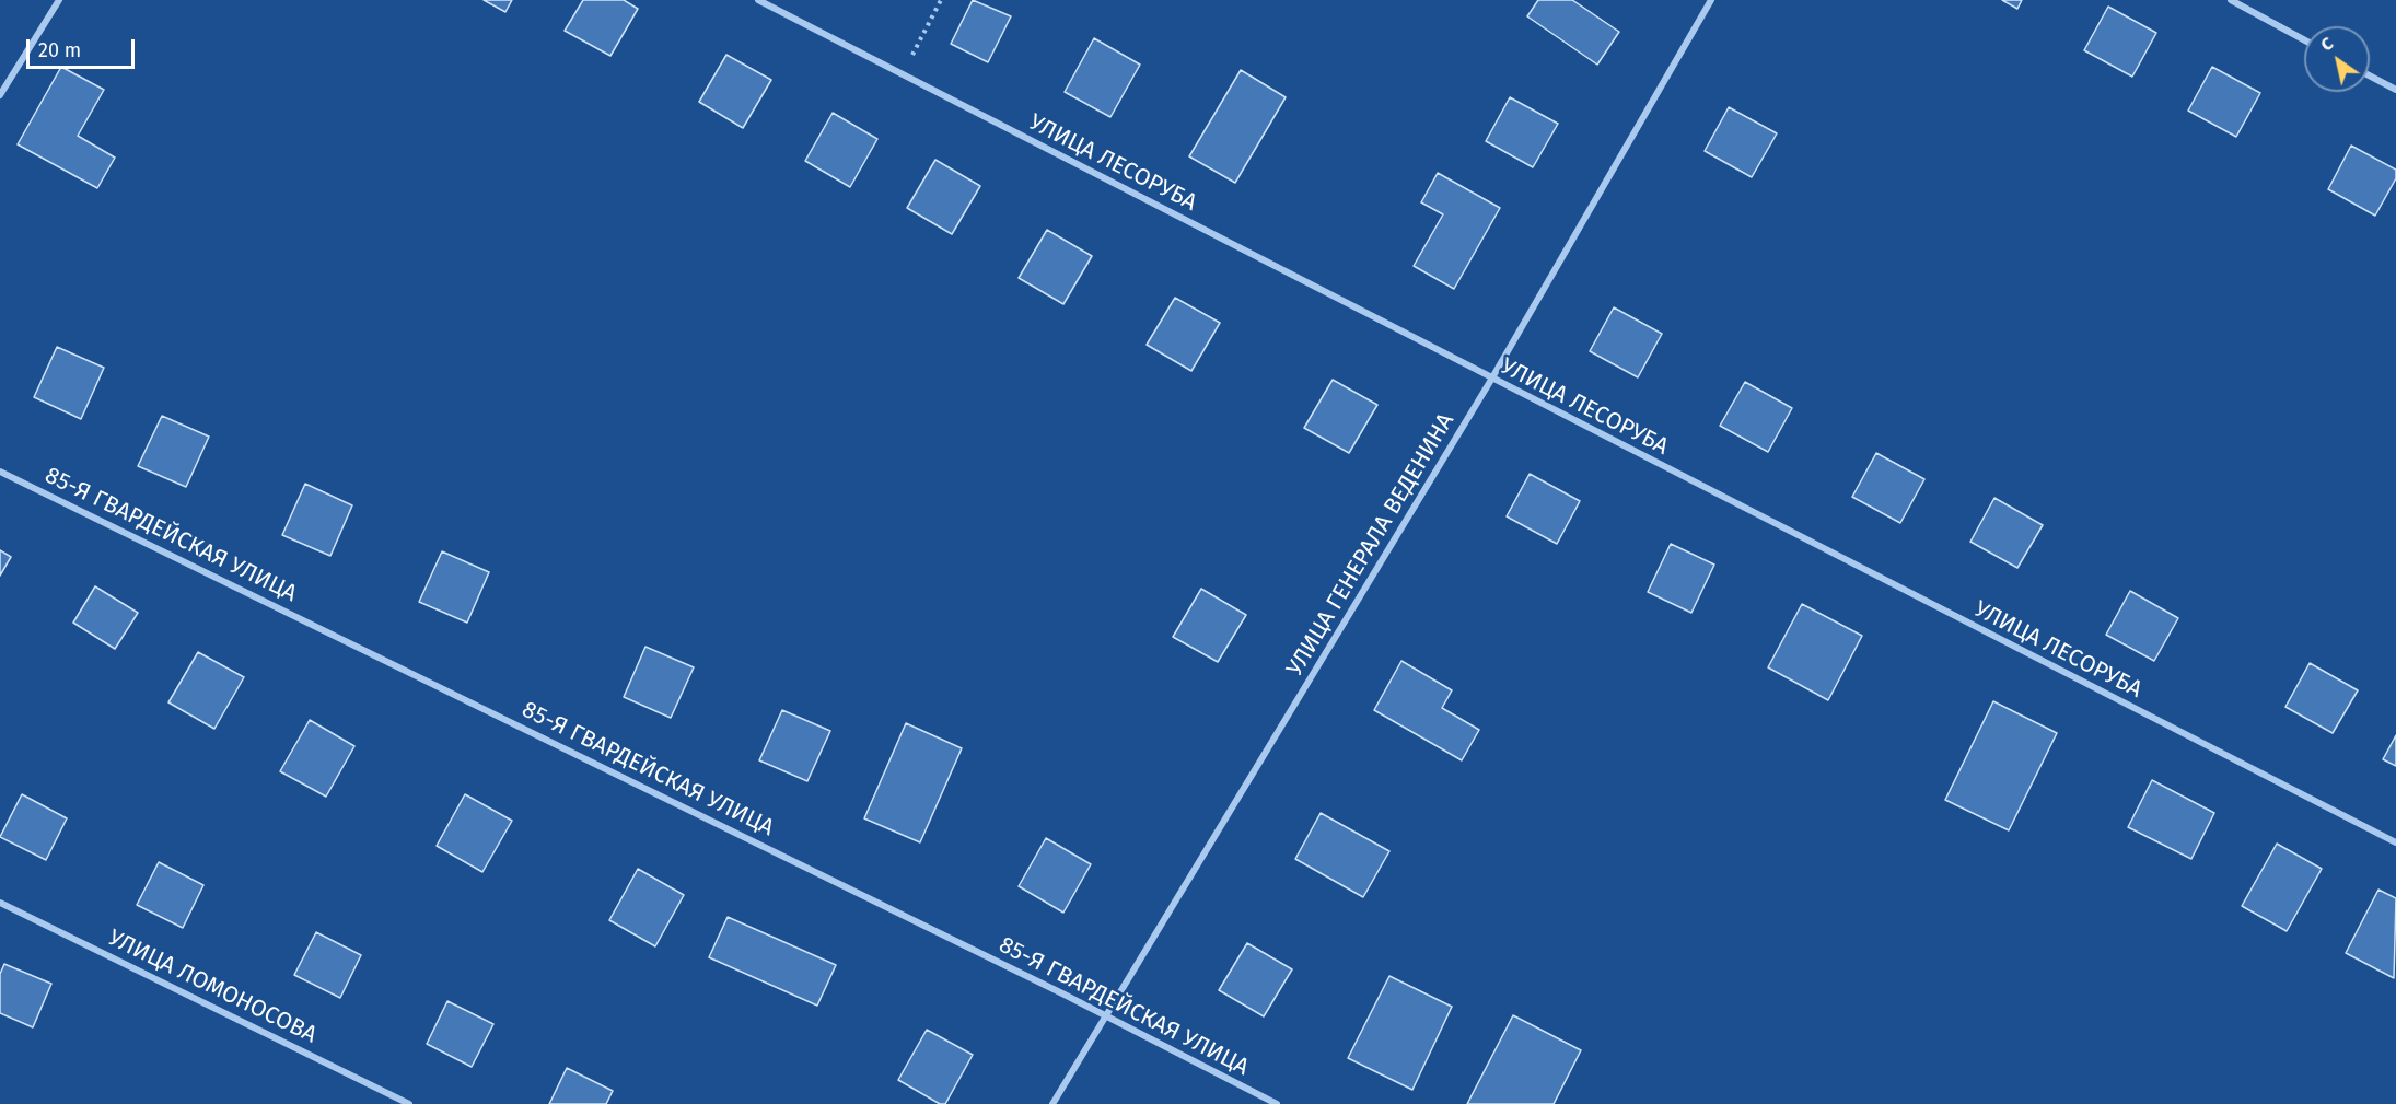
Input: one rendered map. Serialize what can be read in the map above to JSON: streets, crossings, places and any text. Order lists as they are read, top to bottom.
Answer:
{
  "streets": {
    "street": [
      "УЛИЦА ЛЕСОРУБА",
      "85-Я ГВАРДЕЙСКАЯ УЛИЦА",
      "УЛИЦА ГЕНЕРАЛА ВЕДЕНИНА",
      "УЛИЦА ЛОМОНОСОВА"
    ]
  },
  "crossings": [
    ["УЛИЦА ЛЕСОРУБА", "УЛИЦА ГЕНЕРАЛА ВЕДЕНИНА"],
    ["85-Я ГВАРДЕЙСКАЯ УЛИЦА", "УЛИЦА ГЕНЕРАЛА ВЕДЕНИНА"]
  ],
  "scale_bar": "20 m",
  "north": "top left"
}
